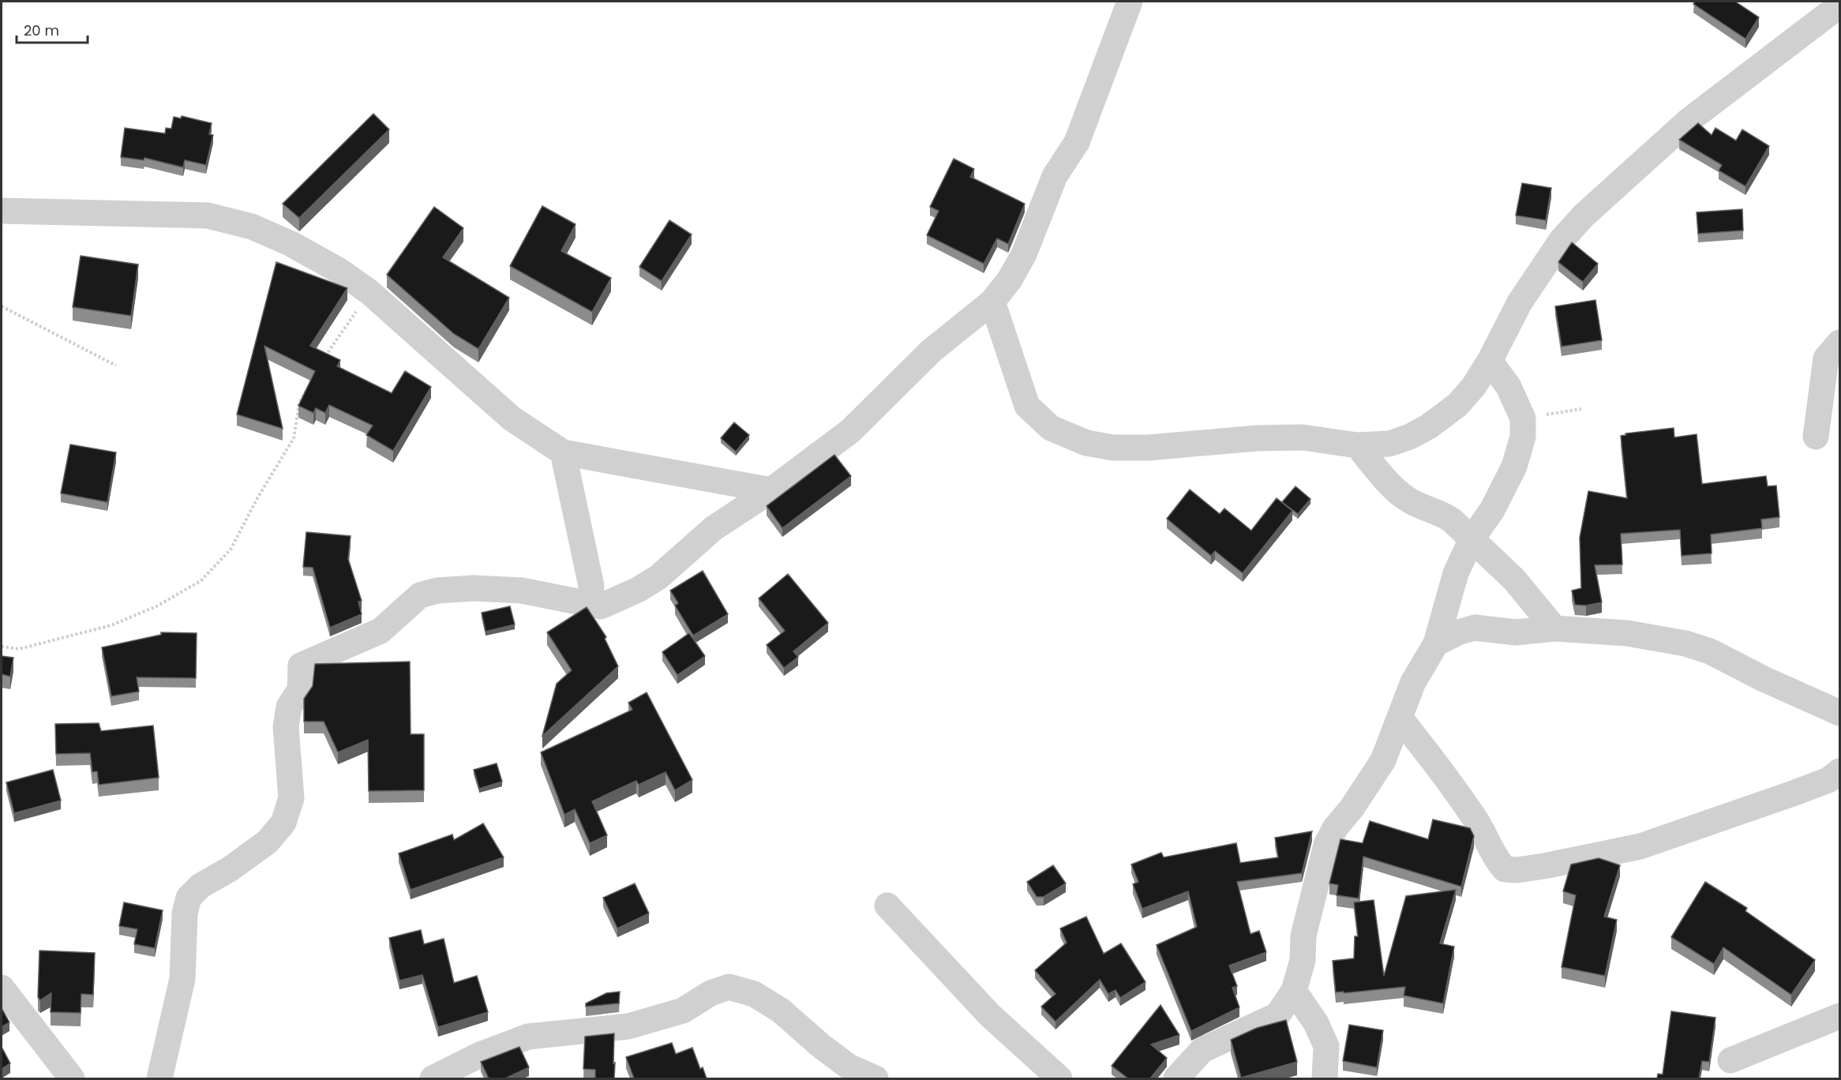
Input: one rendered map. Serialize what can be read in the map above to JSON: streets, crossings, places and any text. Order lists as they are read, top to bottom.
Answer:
{
  "scale_bar": "20 m"
}
